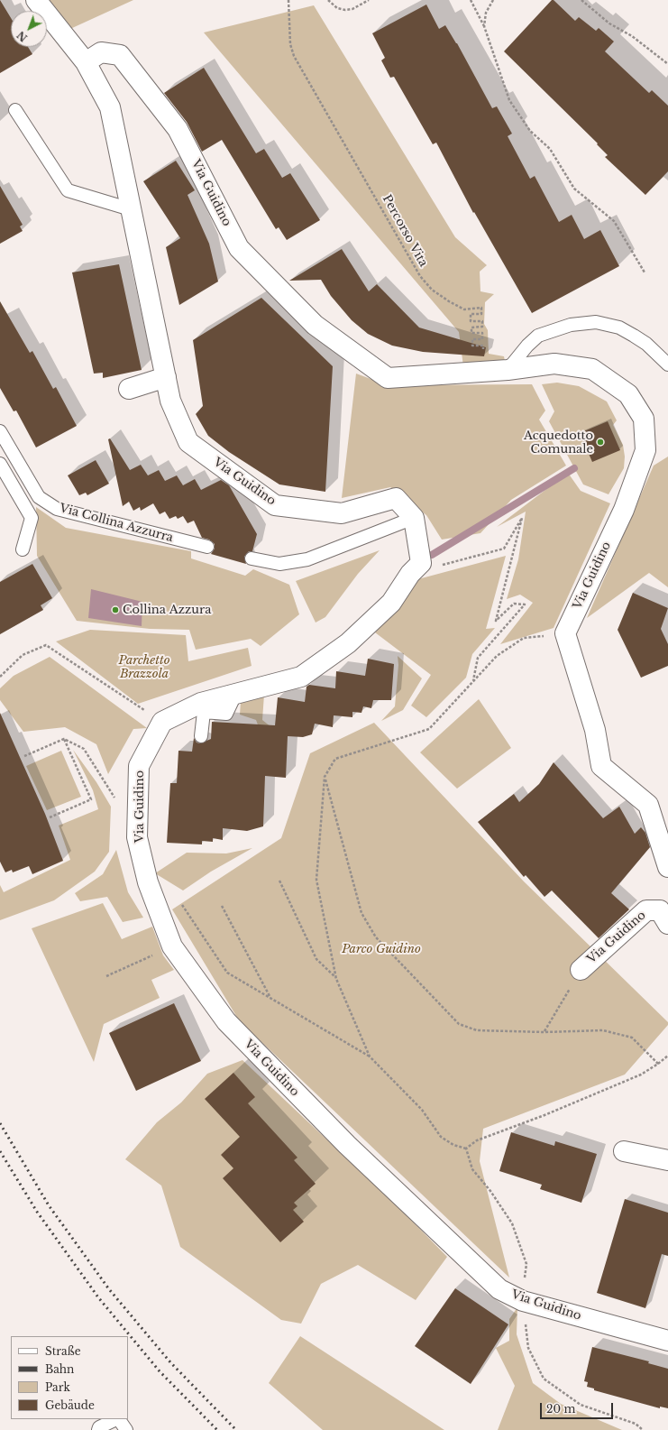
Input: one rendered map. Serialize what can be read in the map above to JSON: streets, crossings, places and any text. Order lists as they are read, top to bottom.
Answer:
{
  "streets": {
    "street": ["Via Guidino"],
    "lane": ["Via Collina Azzurra"],
    "path": ["Percorso Vita"]
  },
  "crossings": [
    ["Via Guidino", "Percorso Vita"]
  ],
  "parks": ["Parchetto Brazzola", "Parco Guidino"],
  "places": ["Acquedotto Comunale", "Collina Azzura"],
  "legend": [
    "Straße",
    "Bahn",
    "Park",
    "Gebäude"
  ],
  "scale_bar": "20 m",
  "north": "bottom left"
}
